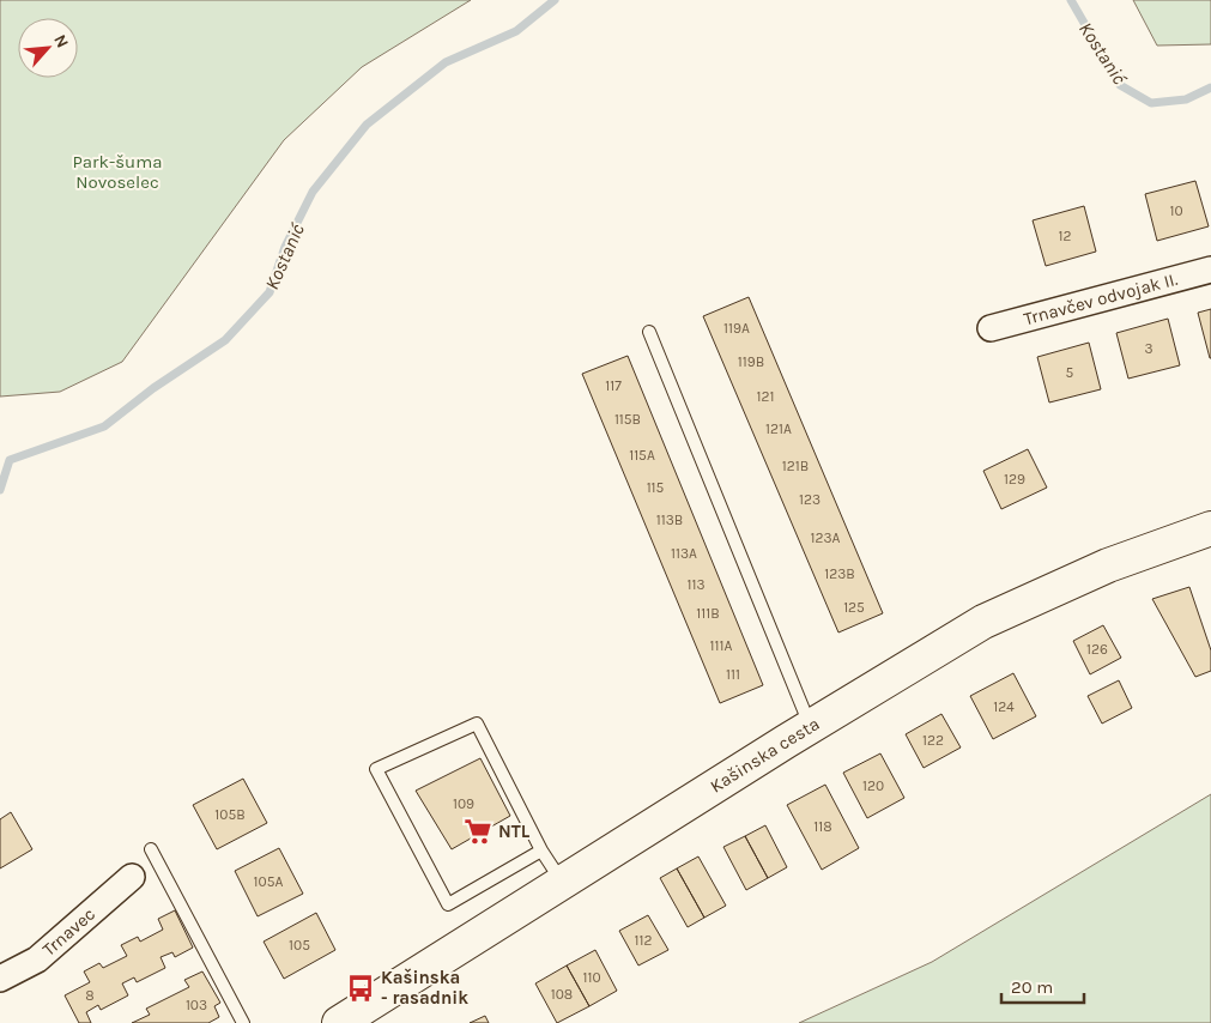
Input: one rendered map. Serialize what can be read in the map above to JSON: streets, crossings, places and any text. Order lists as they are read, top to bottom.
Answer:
{
  "streets": {
    "main road": ["Kašinska cesta"],
    "street": ["Trnavčev odvojak II.", "Trnavec"]
  },
  "water": ["Kostanić"],
  "parks": ["Park-šuma Novoselec"],
  "places": {
    "supermarket": ["NTL"],
    "bus stop": ["Kašinska - rasadnik"]
  },
  "house_numbers": [
    "10",
    "12",
    "119A",
    "3",
    "119B",
    "5",
    "117",
    "121",
    "115B",
    "121A",
    "115A",
    "121B",
    "129",
    "115",
    "123",
    "113B",
    "123A",
    "113A",
    "123B",
    "113",
    "125",
    "111B",
    "111A",
    "126",
    "111",
    "124",
    "122",
    "120",
    "109",
    "105B",
    "118",
    "105A",
    "112",
    "105",
    "110",
    "108",
    "8",
    "103"
  ],
  "scale_bar": "20 m",
  "north": "top right"
}
